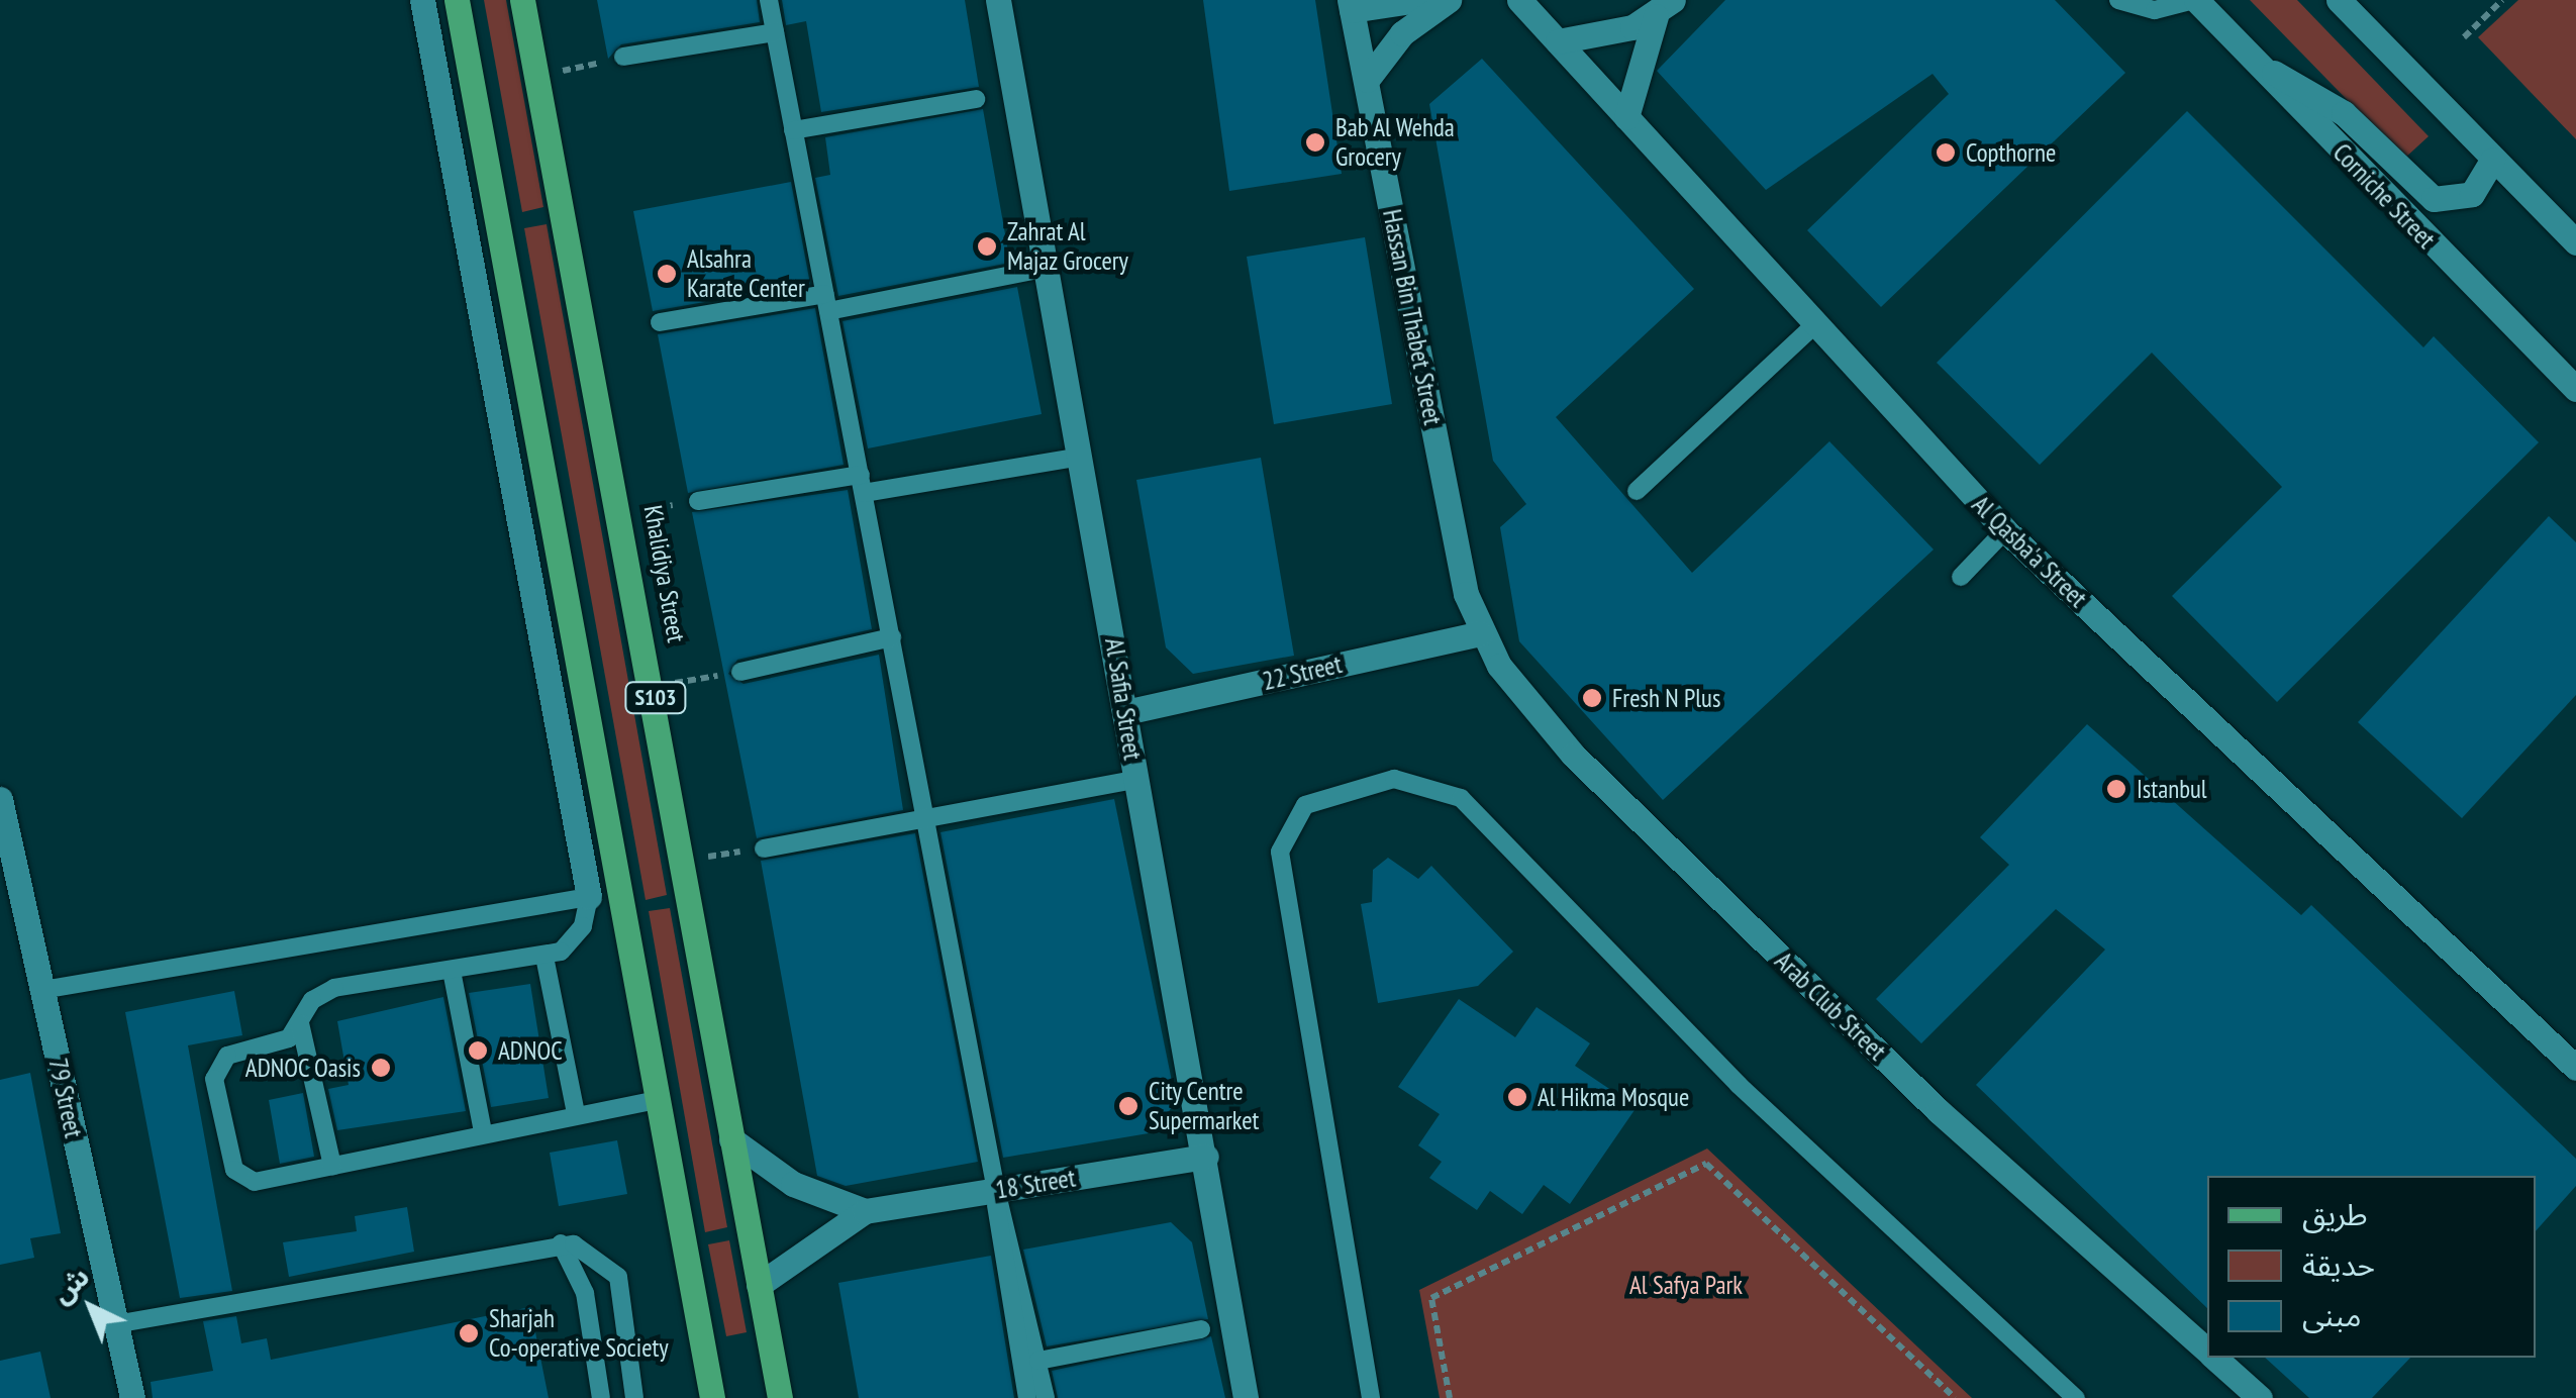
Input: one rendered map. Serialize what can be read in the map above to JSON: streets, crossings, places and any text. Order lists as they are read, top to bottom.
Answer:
{
  "streets": {
    "main road": ["Khalidiya Street", "S103"],
    "street": [
      "Corniche Street",
      "Hassan Bin Thabet Street",
      "Al Qasba'a Street",
      "22 Street",
      "Al Safia Street",
      "Arab Club Street",
      "79 Street",
      "18 Street"
    ]
  },
  "crossings": [
    ["Hassan Bin Thabet Street", "22 Street"],
    ["Hassan Bin Thabet Street", "Arab Club Street"],
    ["Khalidiya Street", "18 Street"],
    ["22 Street", "Al Safia Street"],
    ["22 Street", "Arab Club Street"],
    ["Al Safia Street", "18 Street"]
  ],
  "parks": ["Al Safya Park"],
  "places": [
    "Bab Al Wehda Grocery",
    "Copthorne",
    "Zahrat Al Majaz Grocery",
    "Alsahra Karate Center",
    "Fresh N Plus",
    "Istanbul",
    "ADNOC",
    "ADNOC Oasis",
    "Al Hikma Mosque",
    "City Centre Supermarket",
    "Sharjah Co-operative Society"
  ],
  "legend": ["طريق", "حديقة", "مبنى"],
  "north": "top left"
}
